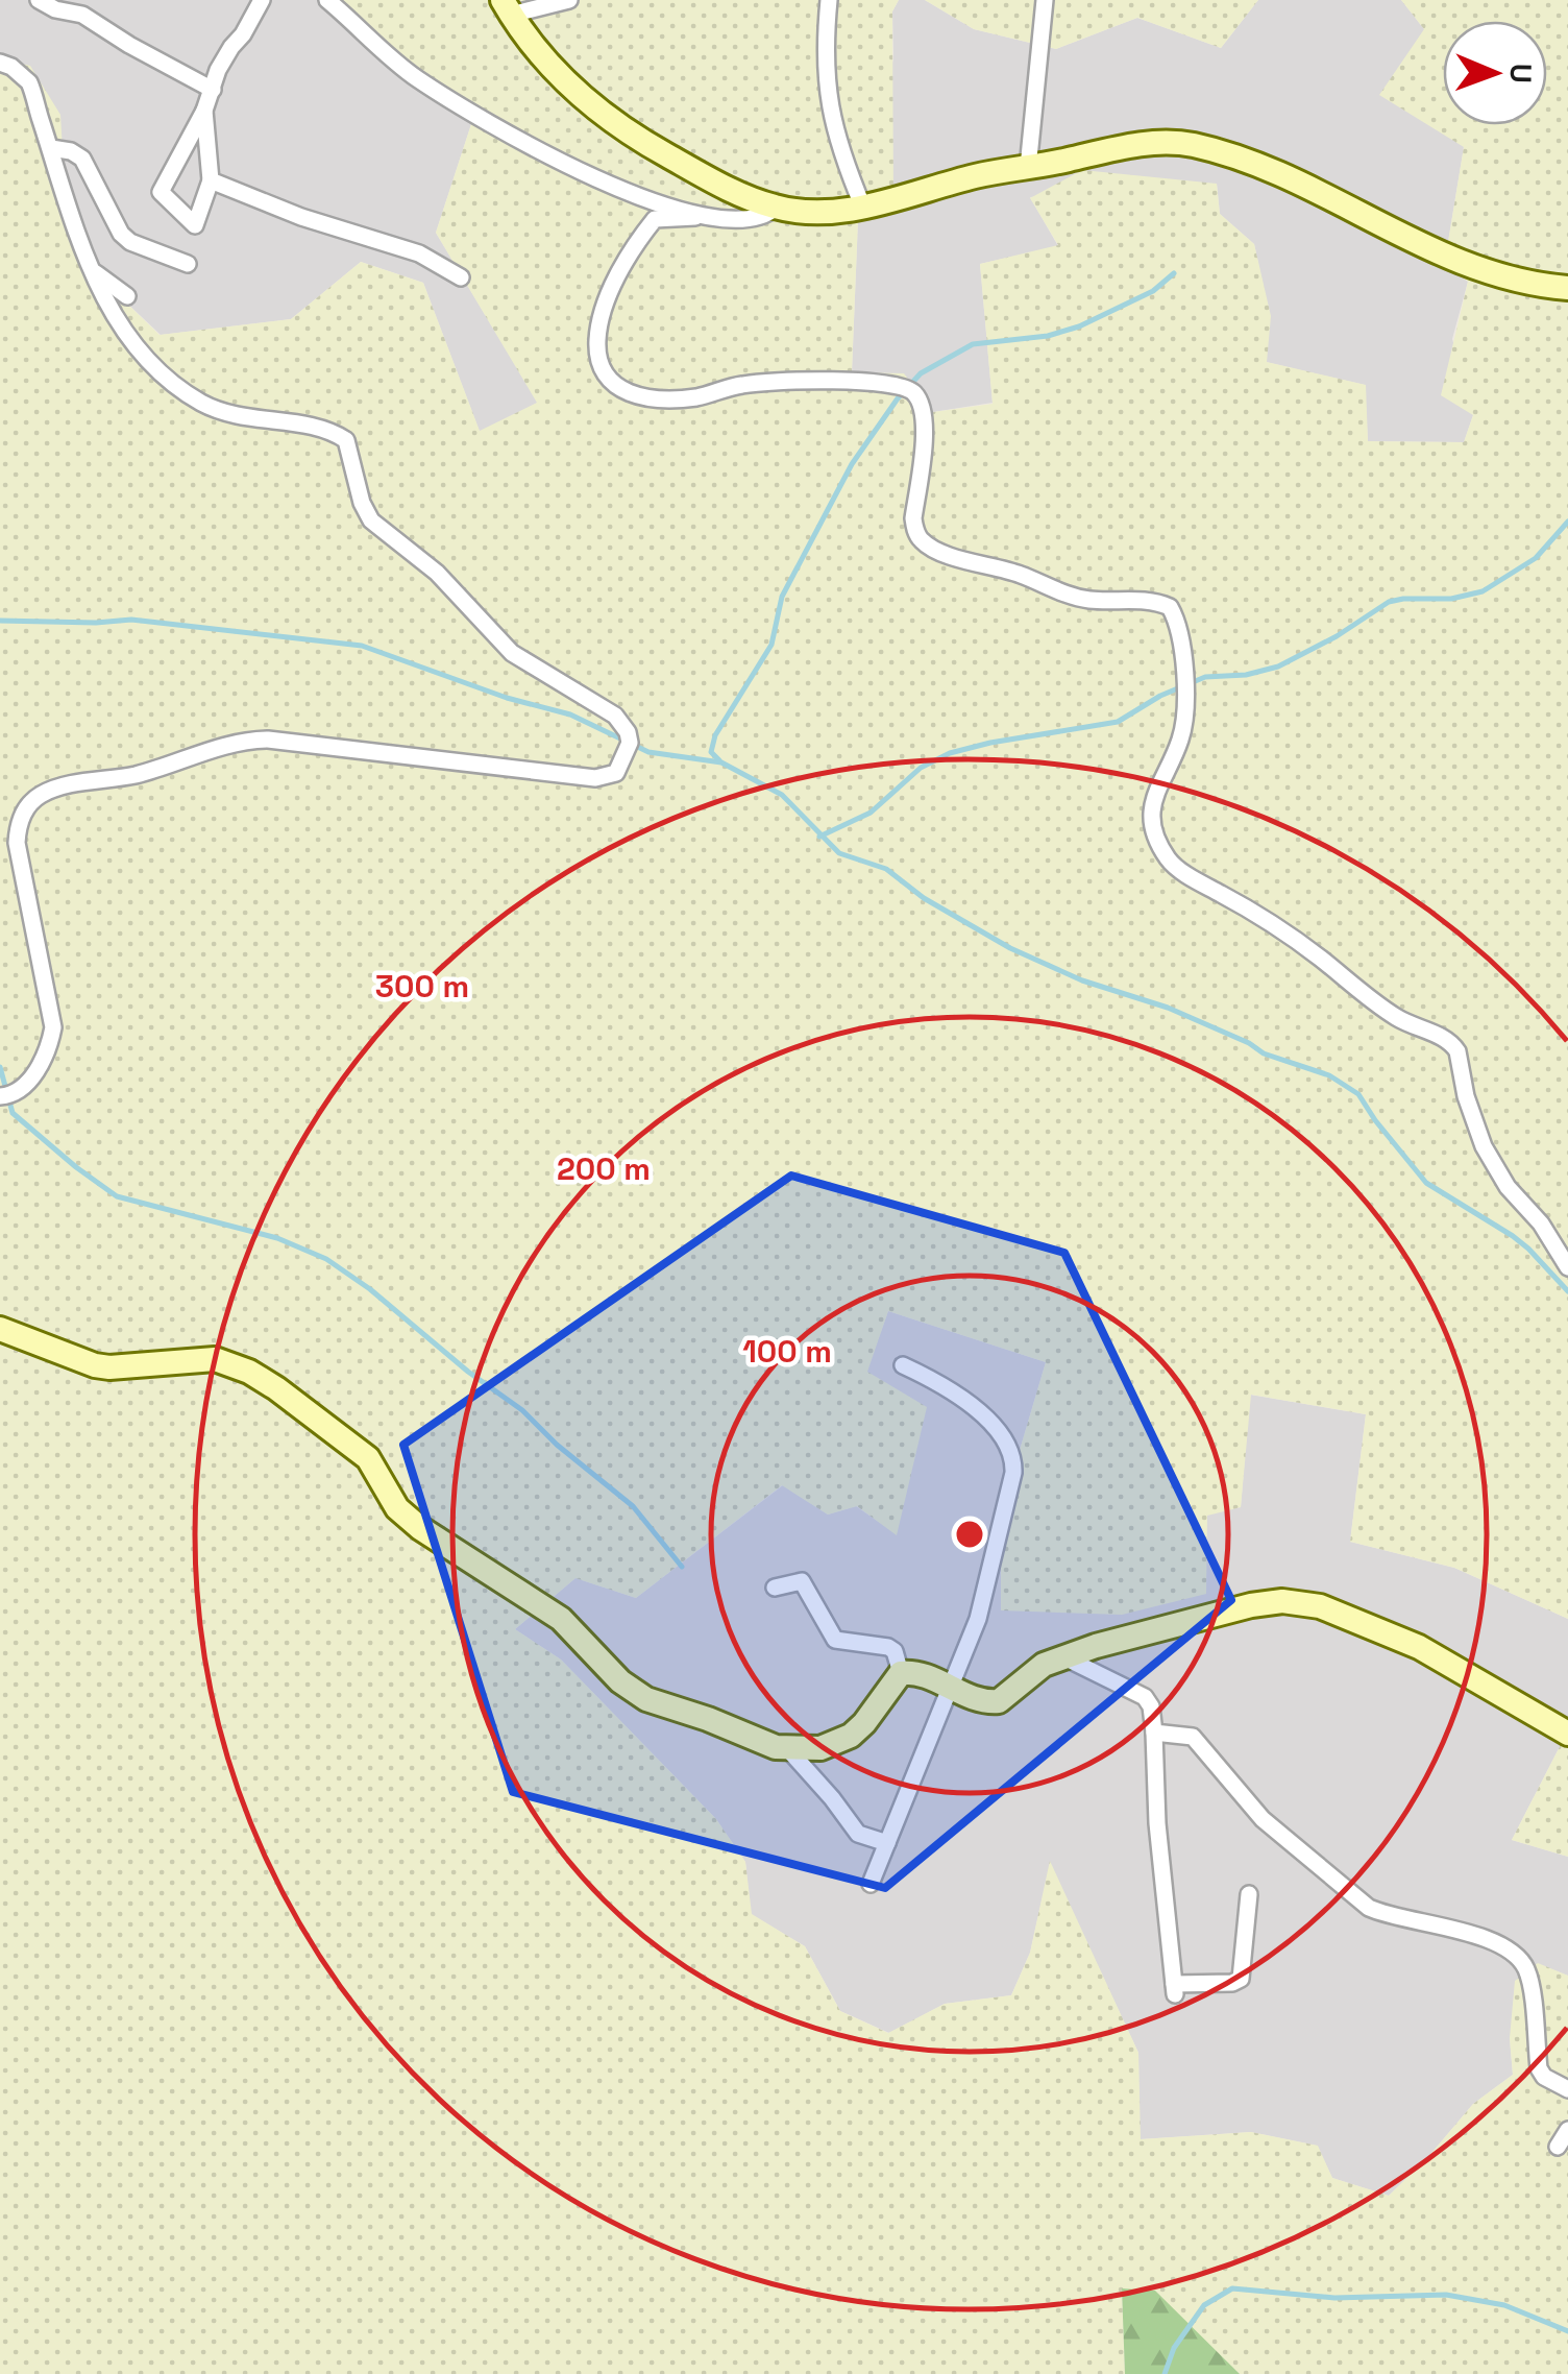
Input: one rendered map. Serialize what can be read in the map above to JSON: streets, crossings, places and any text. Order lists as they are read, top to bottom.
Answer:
{
  "north": "right",
  "rings": ["300 m", "200 m", "100 m"]
}
